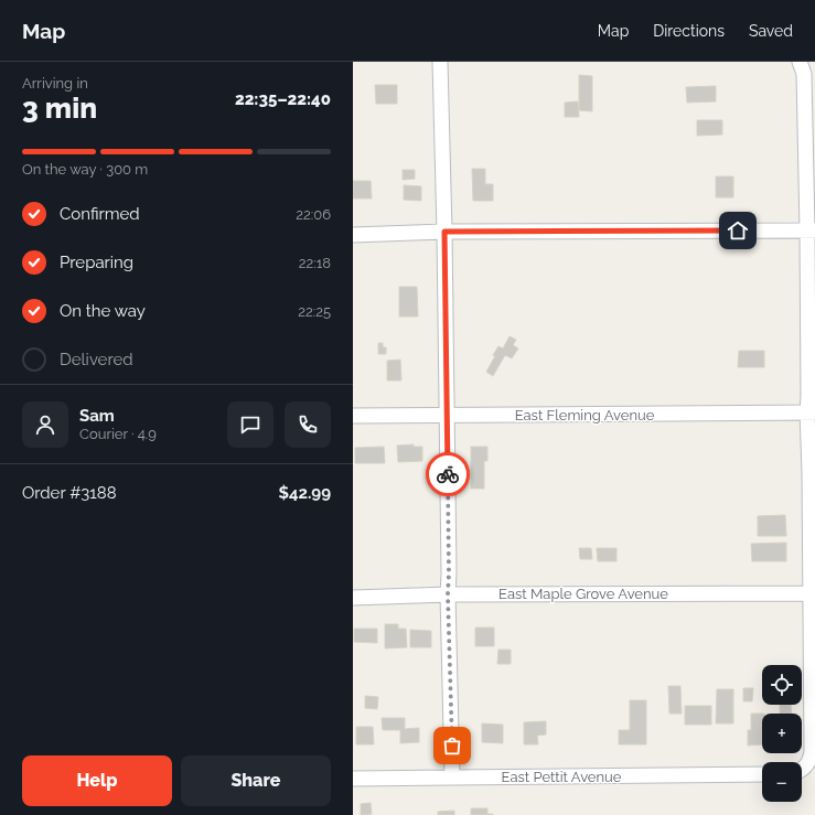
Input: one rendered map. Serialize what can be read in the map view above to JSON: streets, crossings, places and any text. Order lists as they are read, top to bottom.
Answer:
{
  "streets": {
    "street": ["East Fleming Avenue", "East Maple Grove Avenue", "East Pettit Avenue"]
  },
  "page": {
    "header": "Map",
    "nav": ["Map", "Directions", "Saved"],
    "heading": ["3 min", "Arriving in", "22:35–22:40"],
    "panel": [
      "Sam",
      "Courier · 4.9",
      "Order #3188",
      "$42.99"
    ],
    "bar": "On the way · 300 m",
    "list": [
      ["Confirmed", "22:06"],
      ["Preparing", "22:18"],
      ["On the way", "22:25"],
      "Delivered"
    ],
    "map_buttons": ["+", "−"],
    "buttons": ["Help", "Share"]
  }
}
